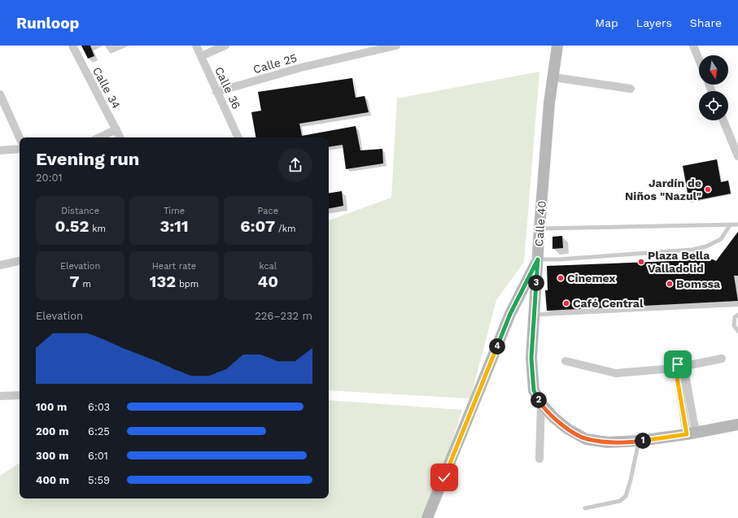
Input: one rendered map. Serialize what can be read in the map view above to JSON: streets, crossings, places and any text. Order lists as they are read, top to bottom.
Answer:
{
  "streets": {
    "main road": ["Calle 40"],
    "street": ["Calle 25", "Calle 34", "Calle 36"]
  },
  "crossings": [
    ["Calle 25", "Calle 36"]
  ],
  "places": [
    "Jardín de Niños \"Nazul\"",
    "Plaza Bella Valladolid",
    "Cinemex",
    "Bomssa",
    "Café Central"
  ],
  "north": "bottom",
  "page": {
    "header": "Runloop",
    "nav": ["Map", "Layers", "Share"],
    "heading": ["Evening run", "20:01"],
    "stats": [
      ["Distance", "0.52 km"],
      ["Time", "3:11"],
      ["Pace", "6:07 /km"],
      ["Elevation", "7 m"],
      ["Heart rate", "132 bpm"],
      ["kcal", "40"]
    ],
    "pins": [
      "3",
      "4",
      "2",
      "1"
    ],
    "chart": ["Elevation", "226–232 m"],
    "list": [
      {
        "name": "100 m",
        "note": "6:03"
      },
      {
        "name": "200 m",
        "note": "6:25"
      },
      {
        "name": "300 m",
        "note": "6:01"
      },
      {
        "name": "400 m",
        "note": "5:59"
      }
    ]
  }
}
